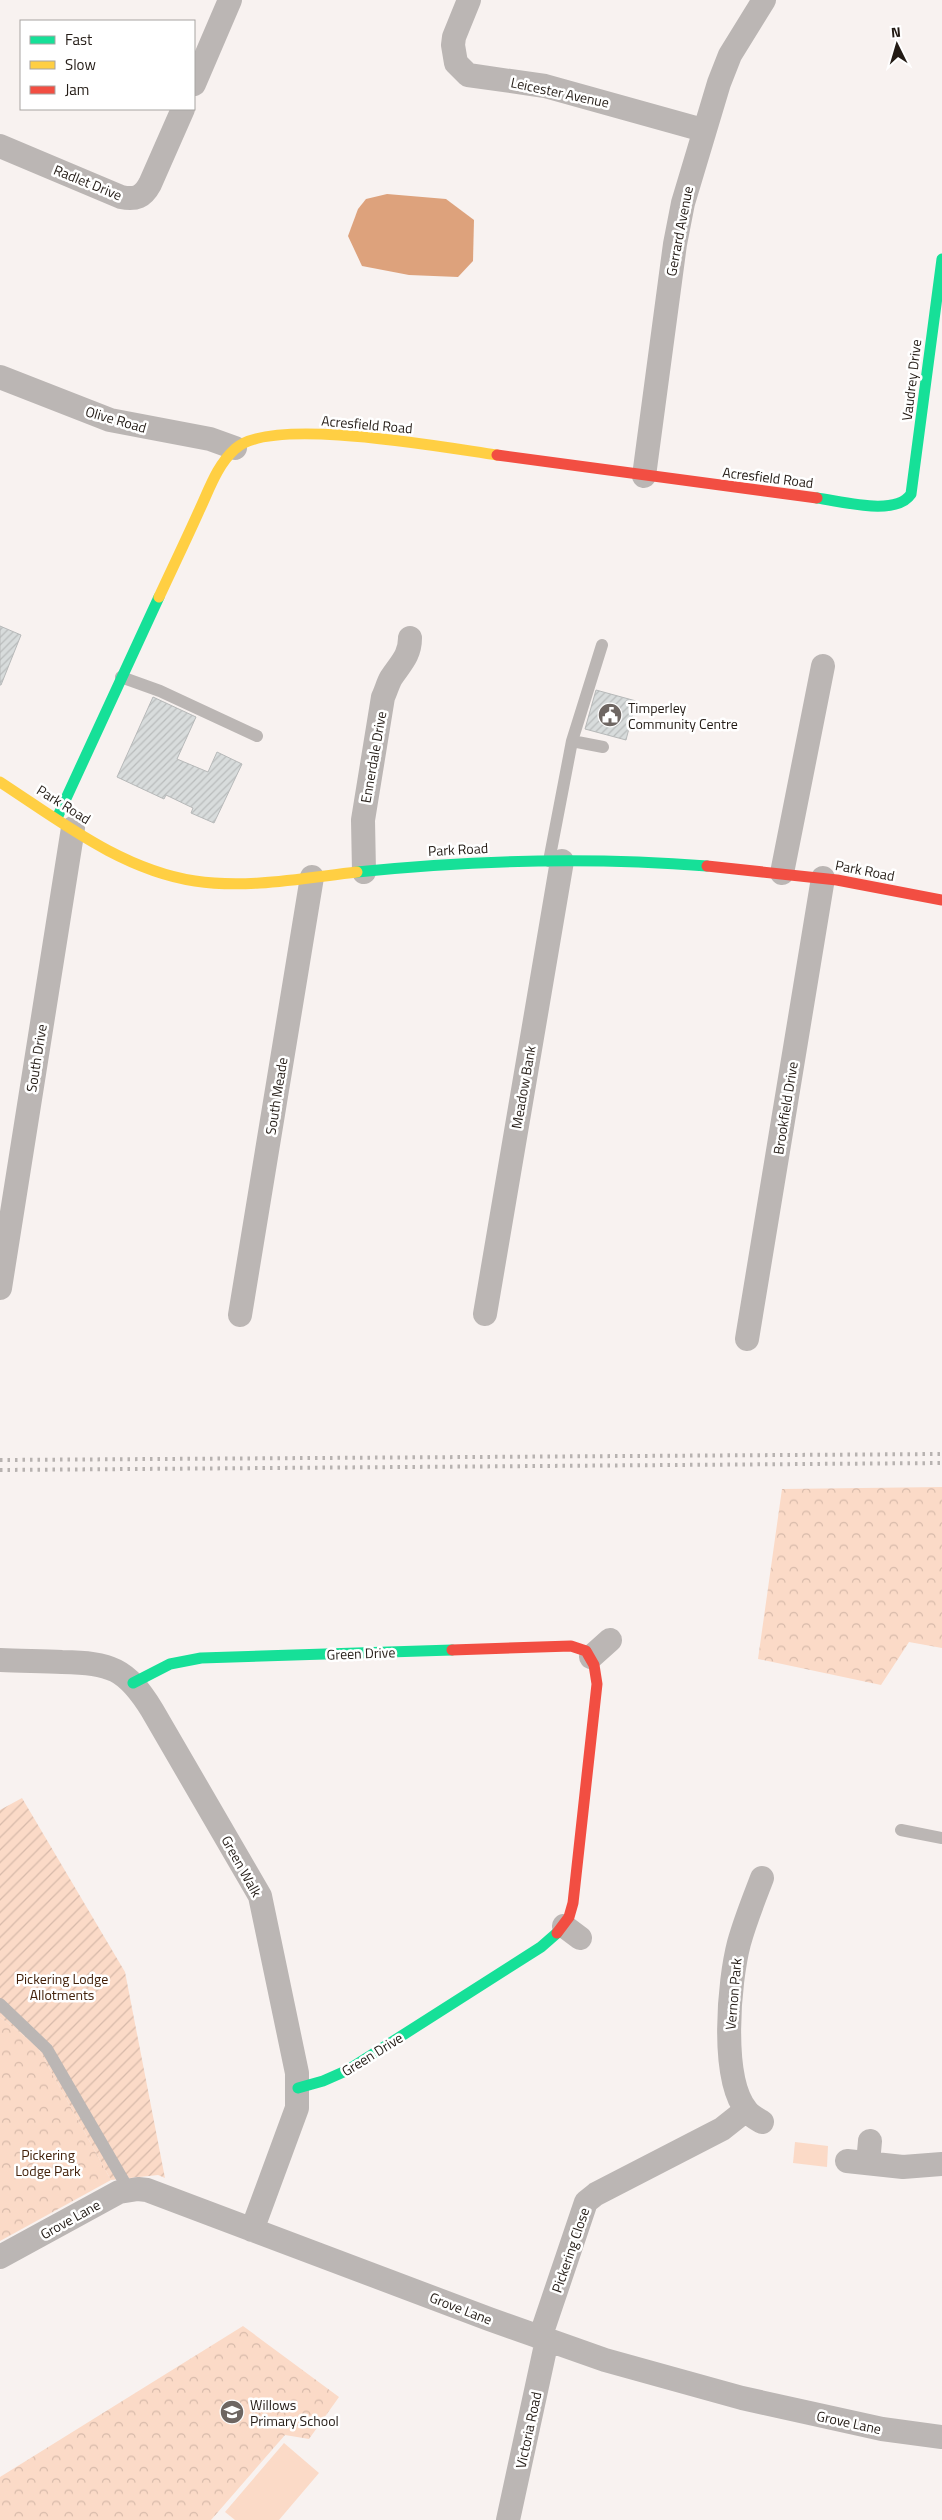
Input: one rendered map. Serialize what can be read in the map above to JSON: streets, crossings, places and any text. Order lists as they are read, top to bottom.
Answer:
{
  "streets": {
    "street": [
      "Leicester Avenue",
      "Radlet Drive",
      "Gerrard Avenue",
      "Vaudrey Drive",
      "Olive Road",
      "Acresfield Road",
      "Ennerdale Drive",
      "Park Road",
      "South Drive",
      "Meadow Bank",
      "South Meade",
      "Brookfield Drive",
      "Green Drive",
      "Green Walk",
      "Vernon Park",
      "Grove Lane",
      "Pickering Close",
      "Victoria Road"
    ]
  },
  "crossings": [
    ["Leicester Avenue", "Gerrard Avenue"],
    ["Gerrard Avenue", "Acresfield Road"],
    ["Vaudrey Drive", "Acresfield Road"],
    ["Olive Road", "Acresfield Road"],
    ["Acresfield Road", "Park Road"],
    ["Acresfield Road", "South Drive"],
    ["Ennerdale Drive", "Park Road"],
    ["Park Road", "South Drive"],
    ["Park Road", "Meadow Bank"],
    ["Park Road", "South Meade"],
    ["Park Road", "Brookfield Drive"],
    ["Green Drive", "Green Walk"],
    ["Green Walk", "Grove Lane"],
    ["Vernon Park", "Pickering Close"],
    ["Grove Lane", "Pickering Close"],
    ["Grove Lane", "Victoria Road"],
    ["Pickering Close", "Victoria Road"]
  ],
  "parks": ["Pickering Lodge Allotments", "Pickering Lodge Park"],
  "places": {
    "public building": ["Timperley Community Centre"],
    "school or university": ["Willows Primary School"]
  },
  "legend": ["Fast", "Slow", "Jam"],
  "north": "top"
}
